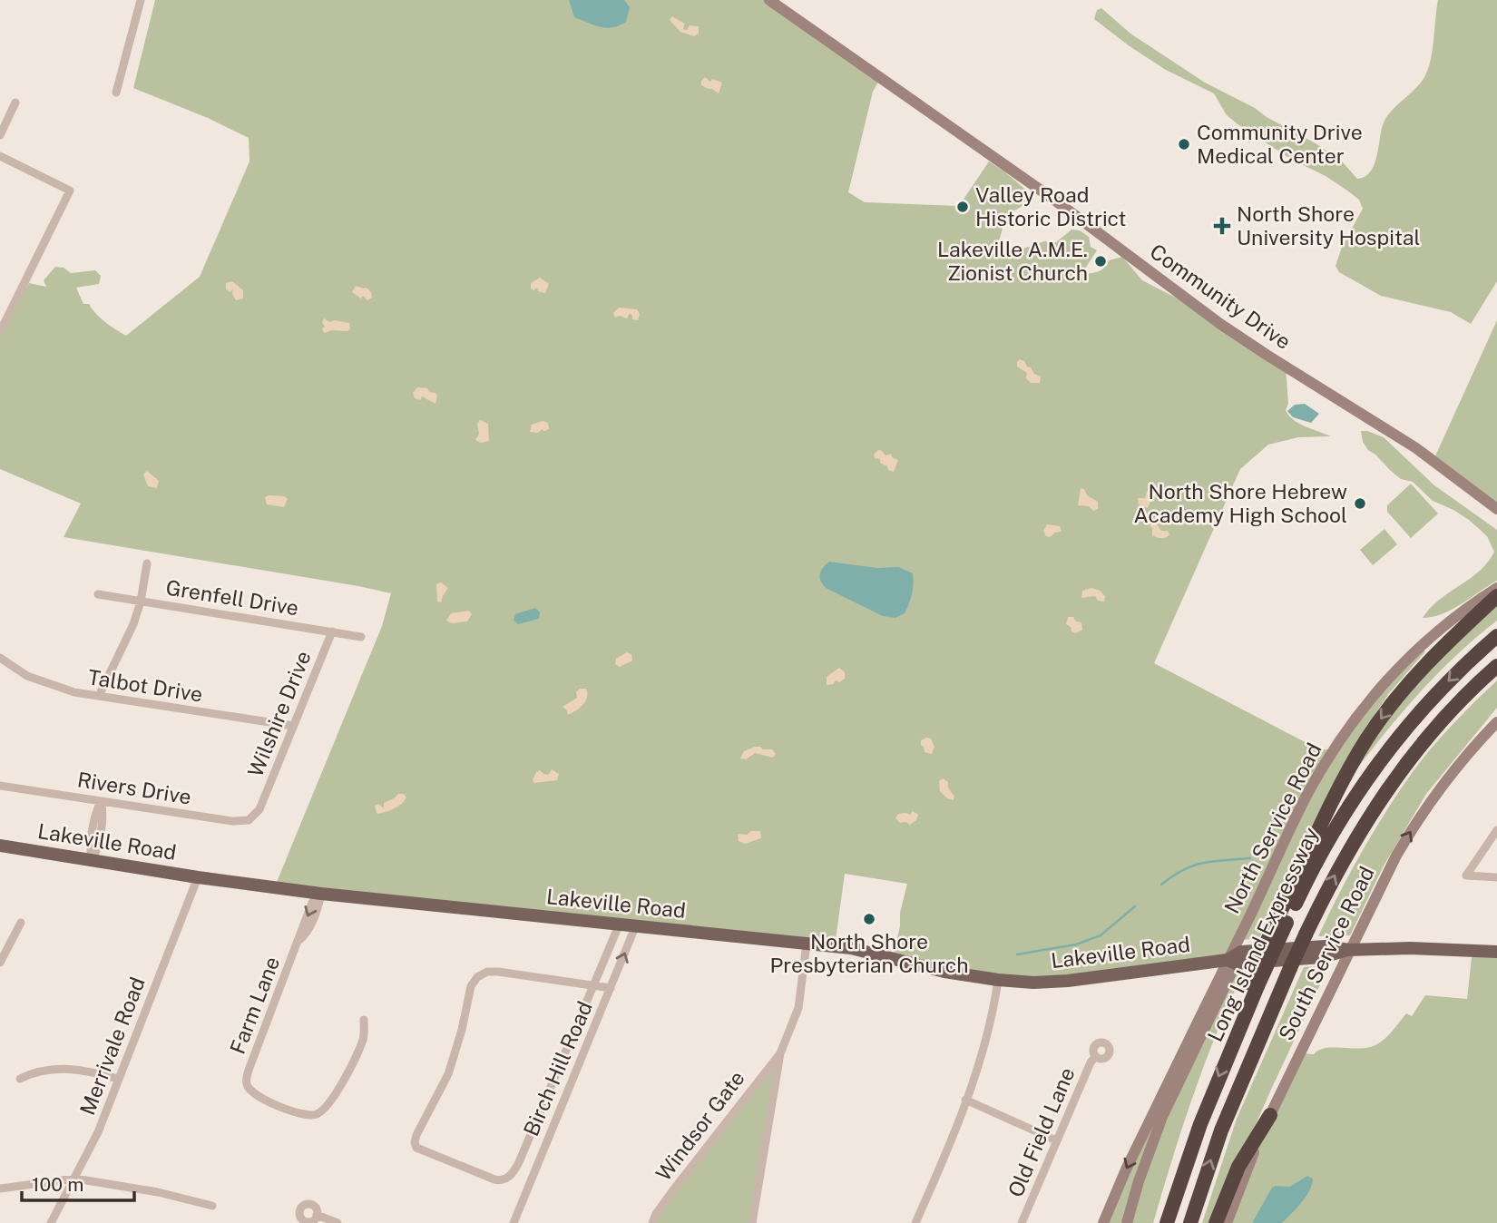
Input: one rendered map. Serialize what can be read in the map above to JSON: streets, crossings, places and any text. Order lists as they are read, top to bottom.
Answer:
{
  "streets": {
    "highway": ["Long Island Expressway"],
    "main road": [
      "Community Drive",
      "North Service Road",
      "Lakeville Road",
      "South Service Road"
    ],
    "street": [
      "Grenfell Drive",
      "Talbot Drive",
      "Wilshire Drive",
      "Rivers Drive",
      "Farm Lane",
      "Merrivale Road",
      "Birch Hill Road",
      "Windsor Gate",
      "Old Field Lane"
    ]
  },
  "crossings": [
    ["Grenfell Drive", "Wilshire Drive"],
    ["Talbot Drive", "Wilshire Drive"],
    ["Wilshire Drive", "Rivers Drive"],
    ["North Service Road", "Lakeville Road"],
    ["Lakeville Road", "South Service Road"],
    ["Lakeville Road", "Farm Lane"],
    ["Lakeville Road", "Merrivale Road"],
    ["Lakeville Road", "Birch Hill Road"],
    ["Lakeville Road", "Windsor Gate"]
  ],
  "one_way": ["South Service Road"],
  "places": {
    "other": [
      "Community Drive Medical Center",
      "Valley Road Historic District",
      "Lakeville A.M.E. Zionist Church",
      "North Shore Hebrew Academy High School",
      "North Shore Presbyterian Church"
    ],
    "health": ["North Shore University Hospital"]
  },
  "scale_bar": "100 m"
}
